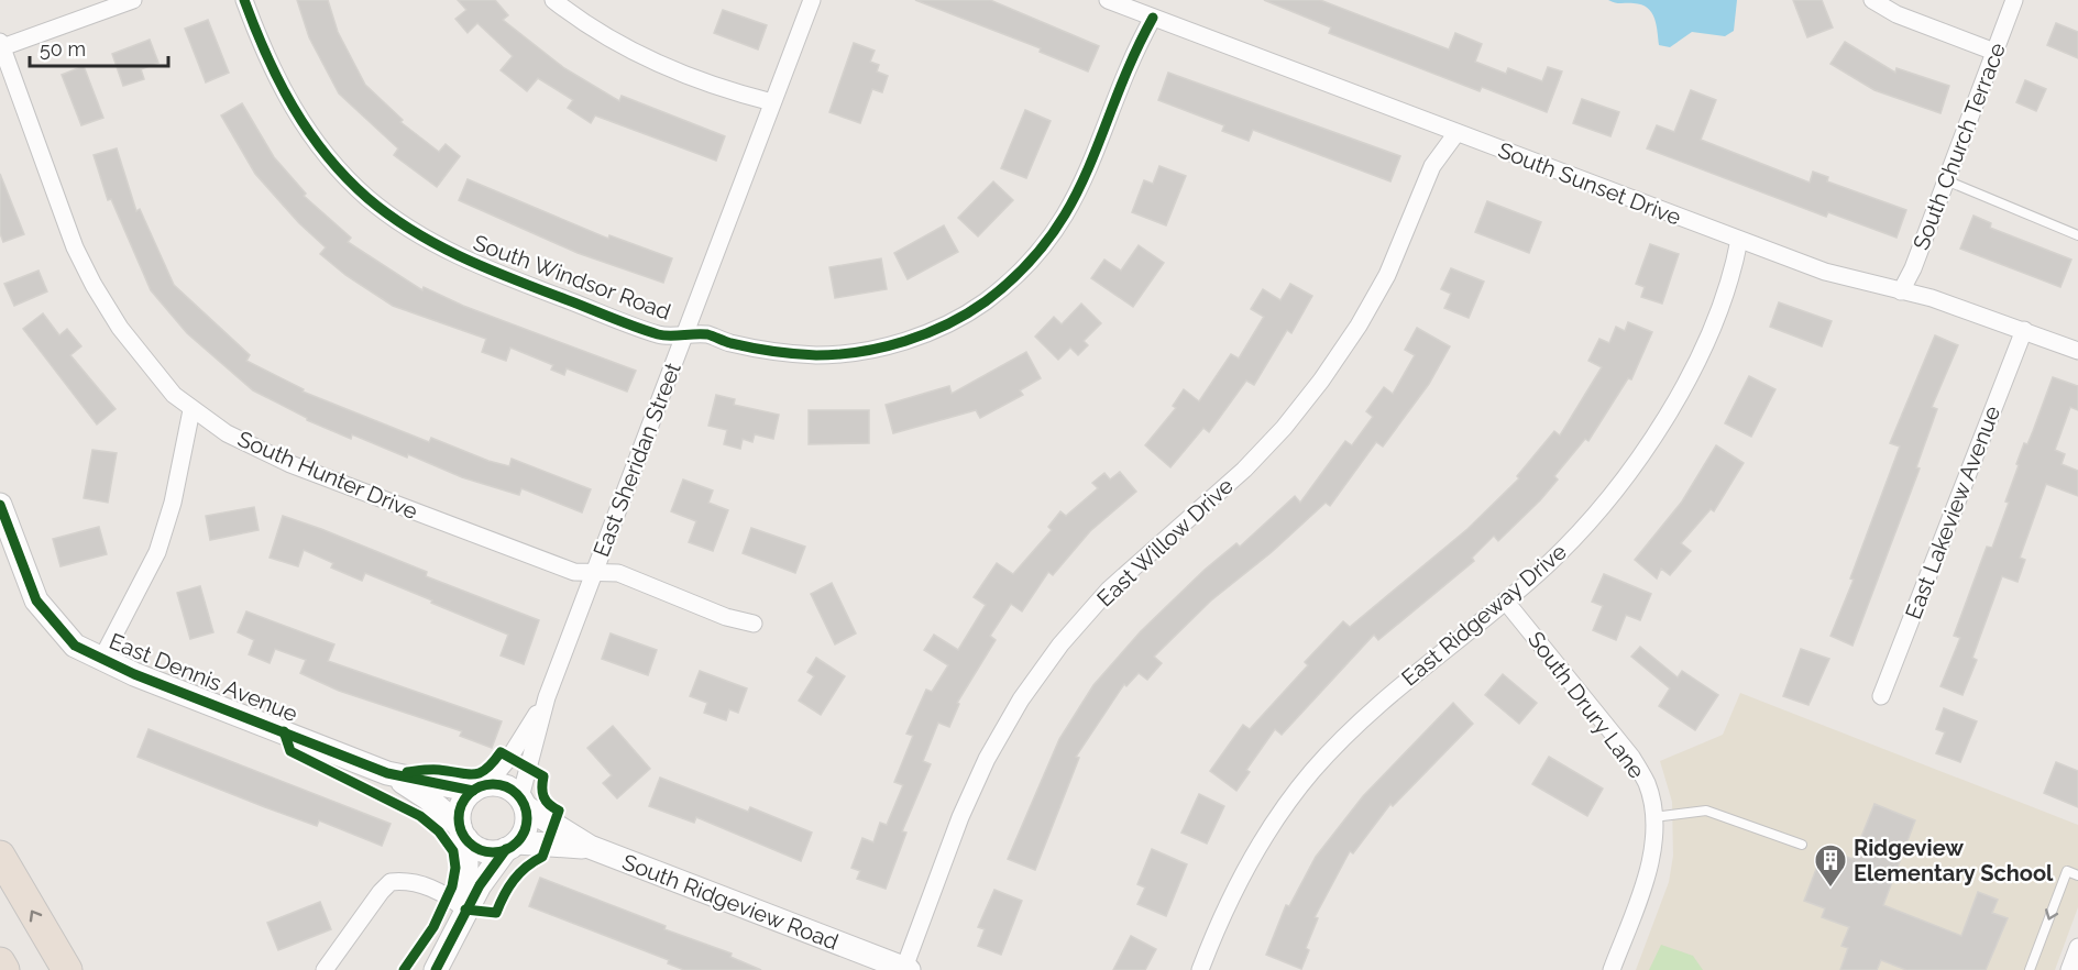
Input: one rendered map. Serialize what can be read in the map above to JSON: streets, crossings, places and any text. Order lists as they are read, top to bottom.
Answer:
{
  "streets": {
    "main road": ["East Dennis Avenue", "South Ridgeview Road"],
    "street": [
      "South Church Terrace",
      "South Sunset Drive",
      "South Windsor Road",
      "East Sheridan Street",
      "South Hunter Drive",
      "East Lakeview Avenue",
      "East Willow Drive",
      "East Ridgeway Drive",
      "South Drury Lane"
    ]
  },
  "crossings": [
    ["South Church Terrace", "South Sunset Drive"],
    ["South Sunset Drive", "South Windsor Road"],
    ["South Sunset Drive", "East Lakeview Avenue"],
    ["South Sunset Drive", "East Willow Drive"],
    ["South Sunset Drive", "East Ridgeway Drive"],
    ["South Windsor Road", "East Sheridan Street"],
    ["East Sheridan Street", "South Hunter Drive"],
    ["East Sheridan Street", "East Dennis Avenue"],
    ["East Sheridan Street", "South Ridgeview Road"],
    ["East Willow Drive", "South Ridgeview Road"],
    ["East Ridgeway Drive", "South Drury Lane"],
    ["East Dennis Avenue", "South Ridgeview Road"]
  ],
  "places": {
    "building": ["Ridgeview Elementary School"]
  },
  "scale_bar": "50 m"
}
